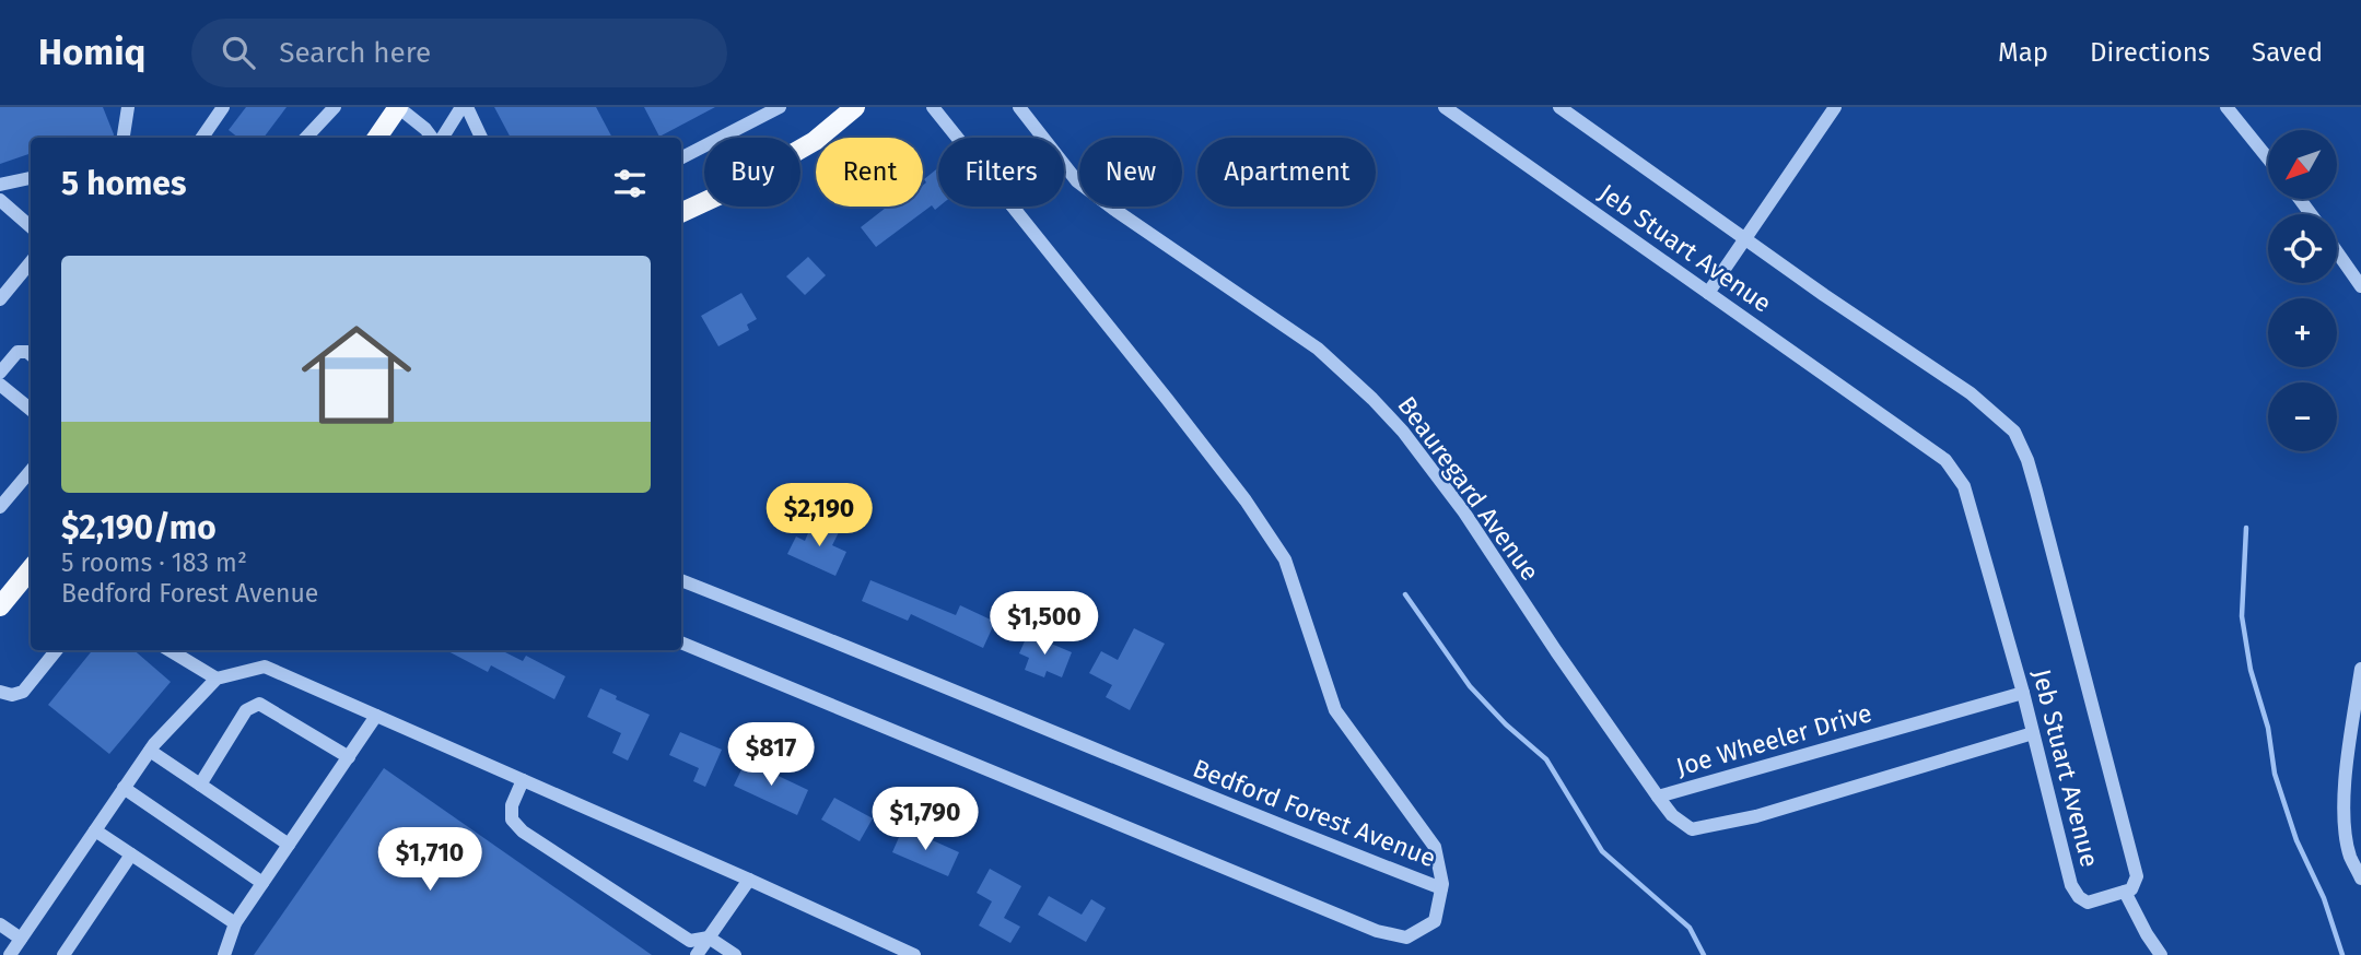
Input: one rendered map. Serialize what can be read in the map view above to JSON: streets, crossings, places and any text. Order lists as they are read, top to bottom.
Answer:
{
  "streets": {
    "street": [
      "Jeb Stuart Avenue",
      "Beauregard Avenue",
      "Joe Wheeler Drive",
      "Bedford Forest Avenue"
    ]
  },
  "crossings": [
    ["Jeb Stuart Avenue", "Joe Wheeler Drive"],
    ["Beauregard Avenue", "Joe Wheeler Drive"]
  ],
  "north": "bottom left",
  "page": {
    "header": "Homiq",
    "search": "Search here",
    "nav": ["Map", "Directions", "Saved"],
    "map_buttons": ["+", "−"],
    "chip": [
      "Buy",
      "Rent",
      "Filters",
      "New",
      "Apartment"
    ],
    "heading": "5 homes",
    "list": [
      {
        "name": "$2,190/mo",
        "note": "5 rooms · 183 m² · Bedford Forest Avenue"
      }
    ],
    "price": [
      "$2,190",
      "$1,500",
      "$817",
      "$1,790",
      "$1,710"
    ]
  }
}
